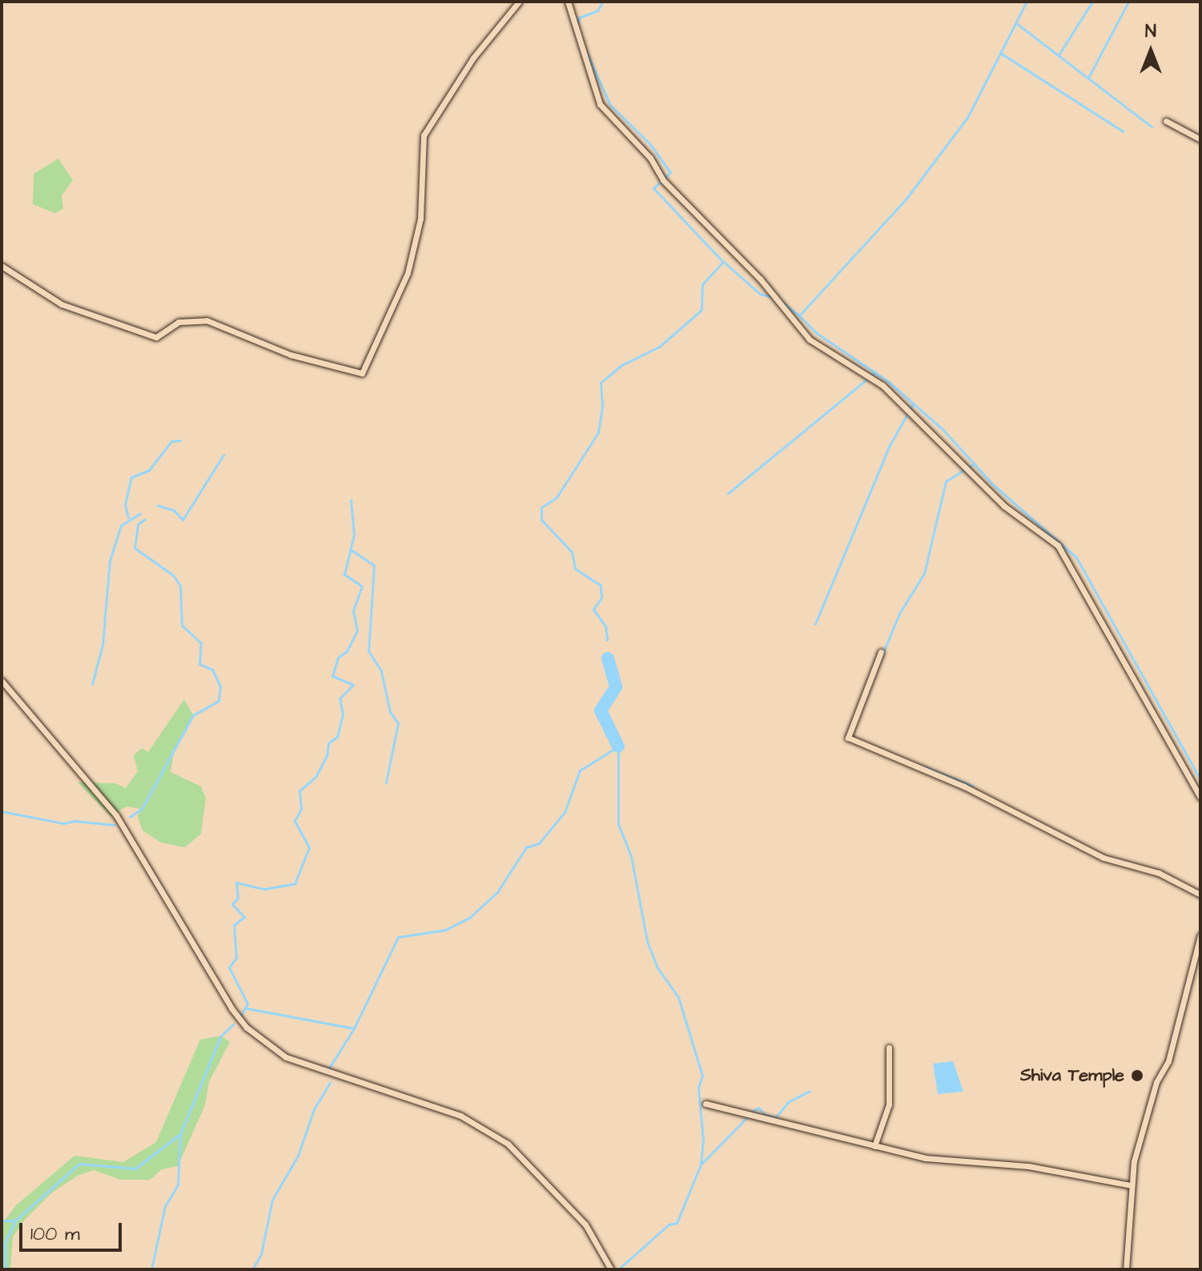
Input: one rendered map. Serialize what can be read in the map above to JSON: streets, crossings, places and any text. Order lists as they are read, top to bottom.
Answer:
{
  "places": ["Shiva Temple"],
  "scale_bar": "100 m",
  "north": "top"
}
